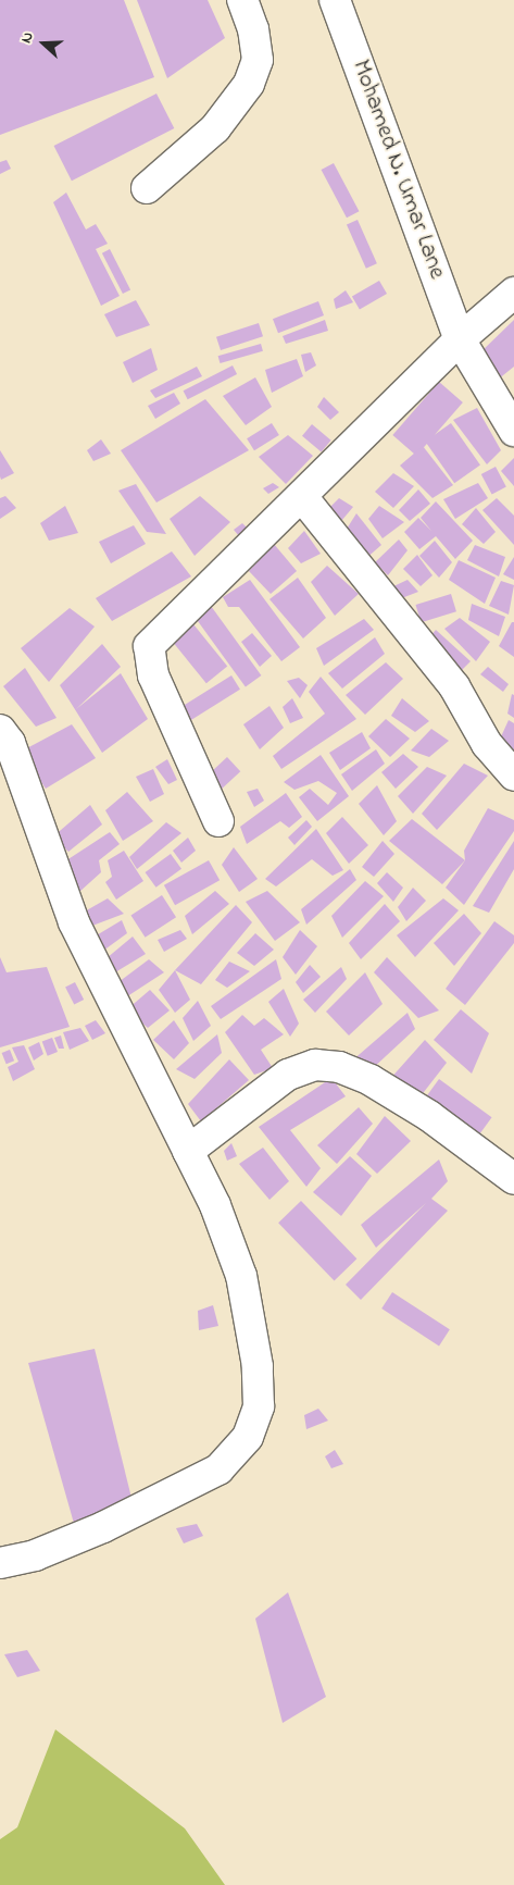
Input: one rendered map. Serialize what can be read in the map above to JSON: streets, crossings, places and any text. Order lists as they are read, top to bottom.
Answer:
{
  "streets": {
    "street": ["Mohamed N. Umar Lane"]
  },
  "north": "left"
}
